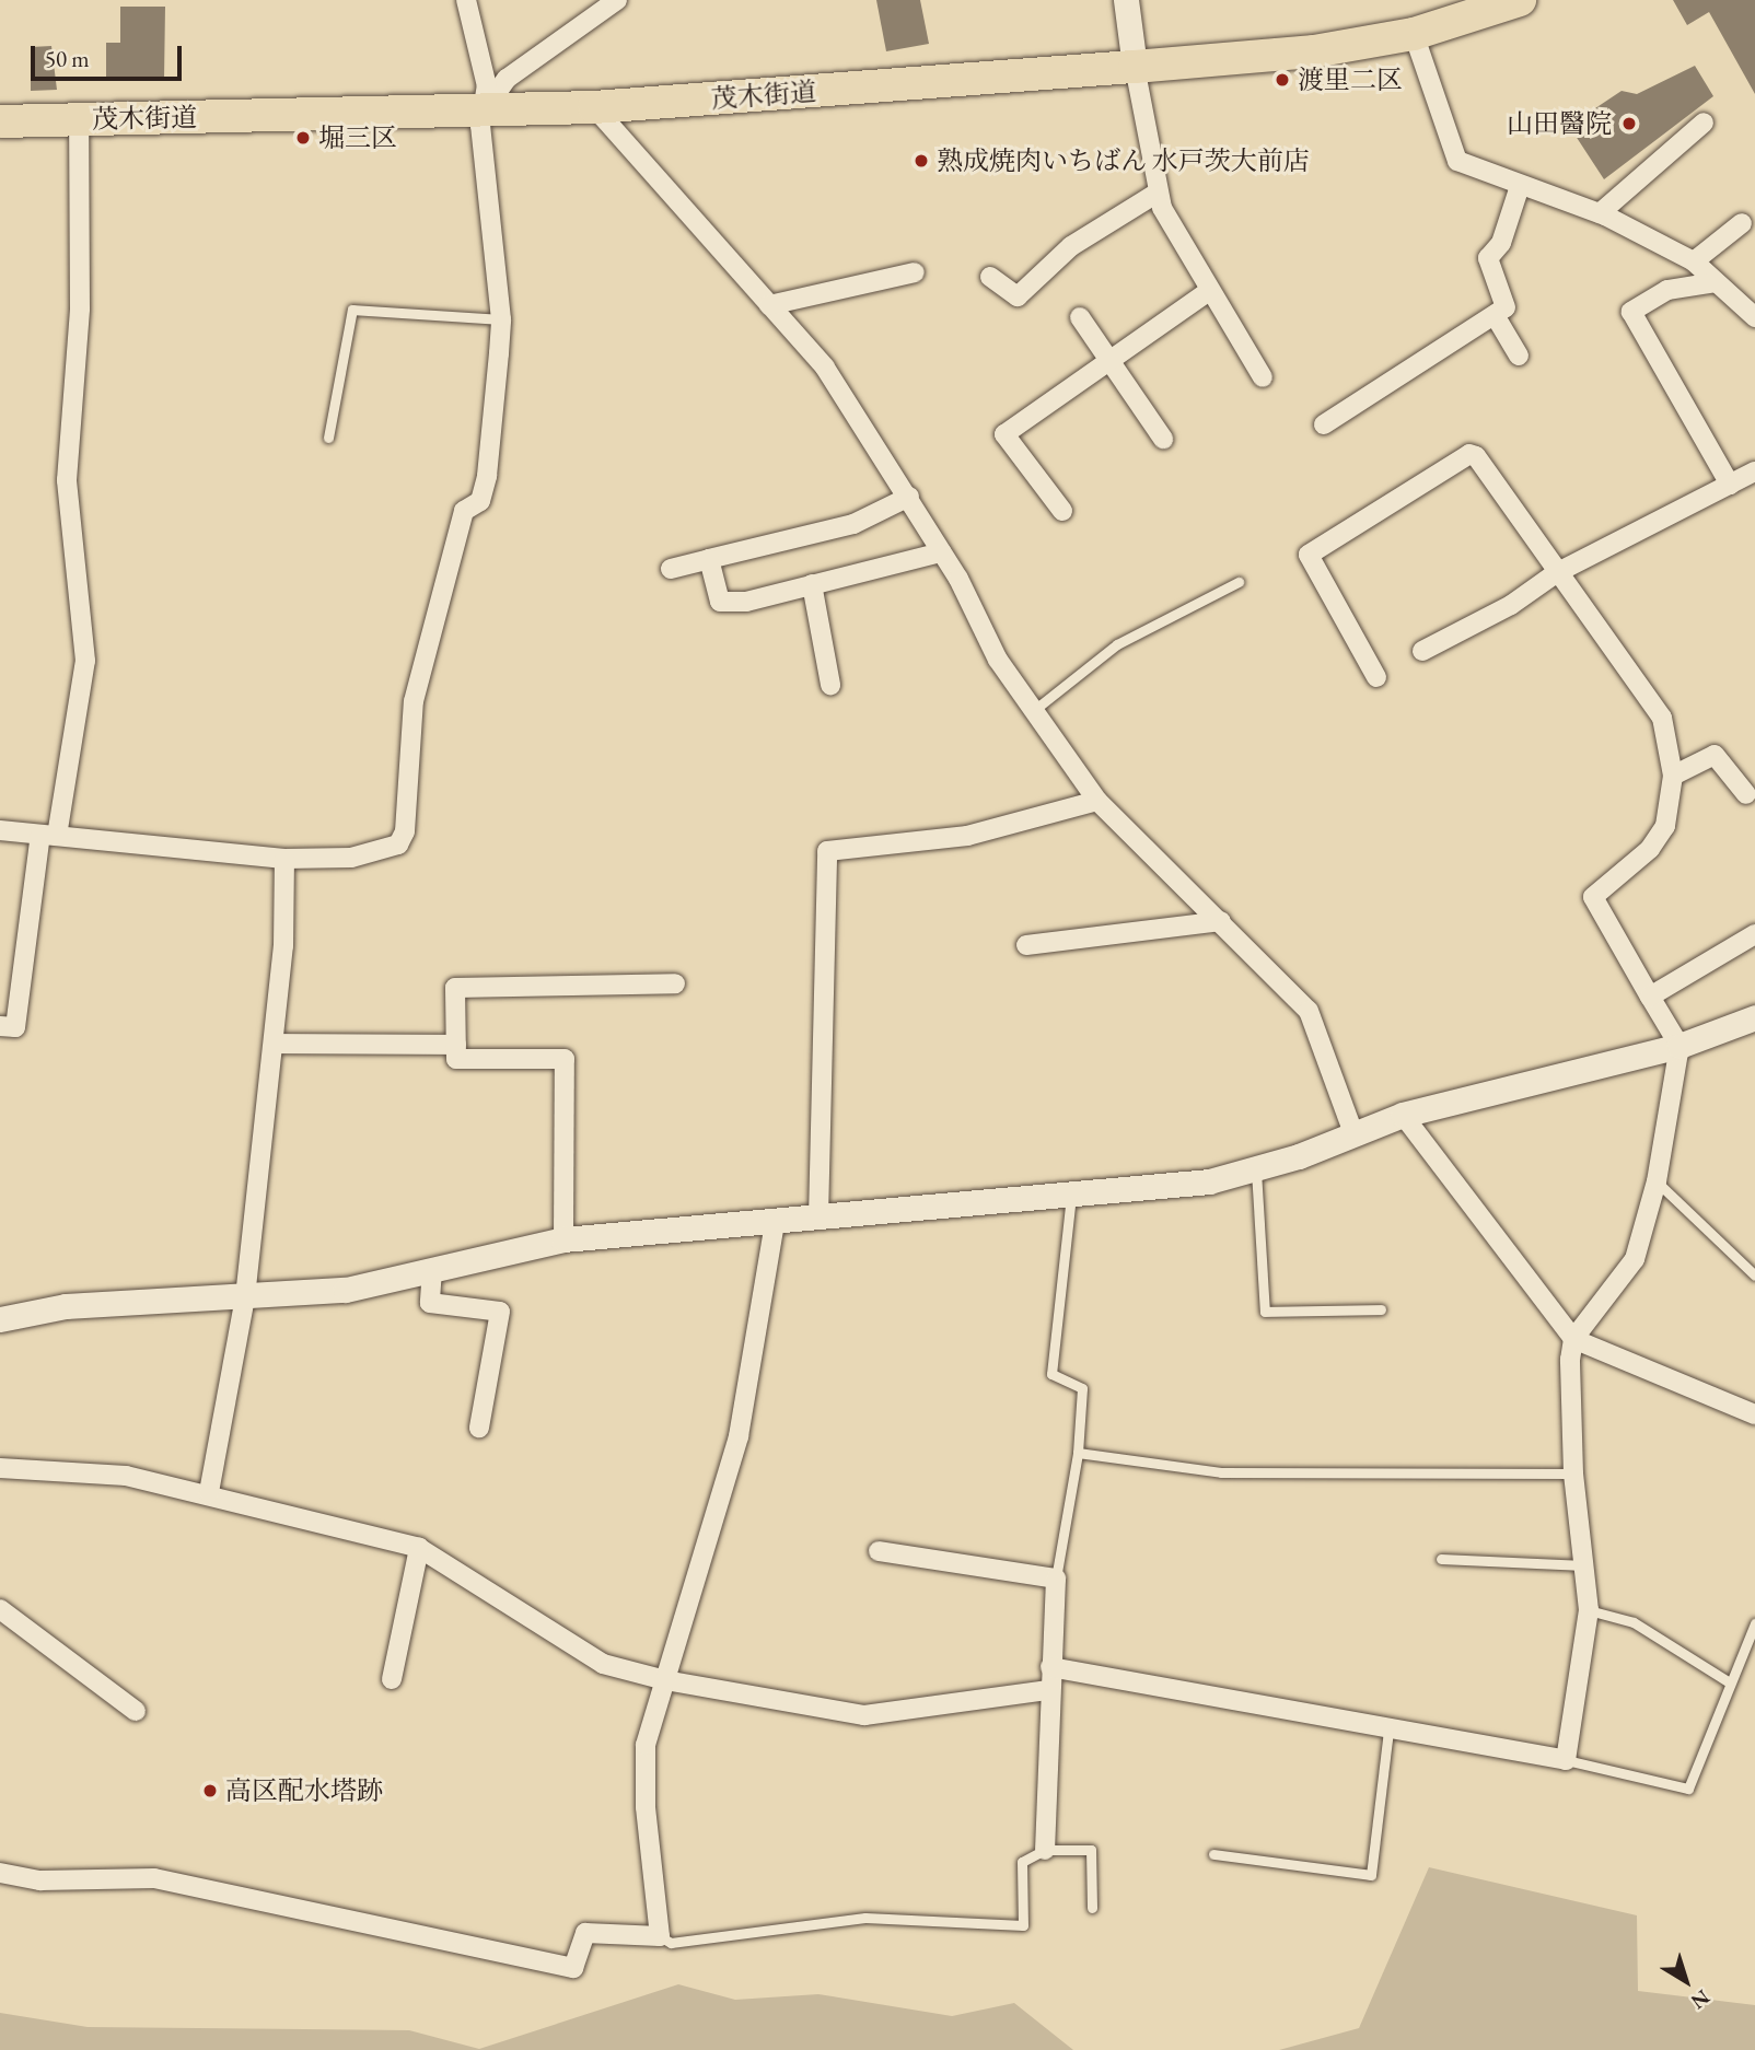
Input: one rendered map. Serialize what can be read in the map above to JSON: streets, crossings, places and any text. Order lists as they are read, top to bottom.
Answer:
{
  "streets": {
    "highway": ["茂木街道"]
  },
  "places": [
    "渡里二区",
    "山田醫院",
    "堀三区",
    "熟成焼肉いちばん 水戸茨大前店",
    "高区配水塔跡"
  ],
  "scale_bar": "50 m",
  "north": "bottom right"
}
